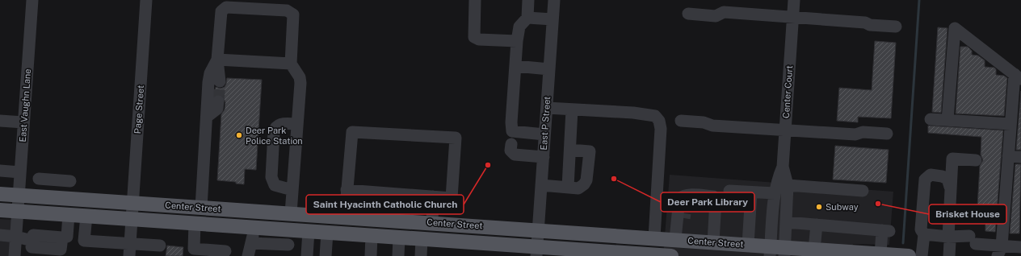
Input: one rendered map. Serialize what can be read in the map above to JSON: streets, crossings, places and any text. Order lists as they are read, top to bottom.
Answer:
{
  "streets": {
    "main road": ["Center Street"],
    "street": [
      "Center Court",
      "East Vaughn Lane",
      "Page Street",
      "East P Street"
    ]
  },
  "crossings": [
    ["Center Court", "Center Street"],
    ["East Vaughn Lane", "Center Street"],
    ["Page Street", "Center Street"],
    ["East P Street", "Center Street"]
  ],
  "places": [
    "Deer Park Police Station",
    "Saint Hyacinth Catholic Church",
    "Deer Park Library",
    "Brisket House",
    "Subway"
  ]
}
